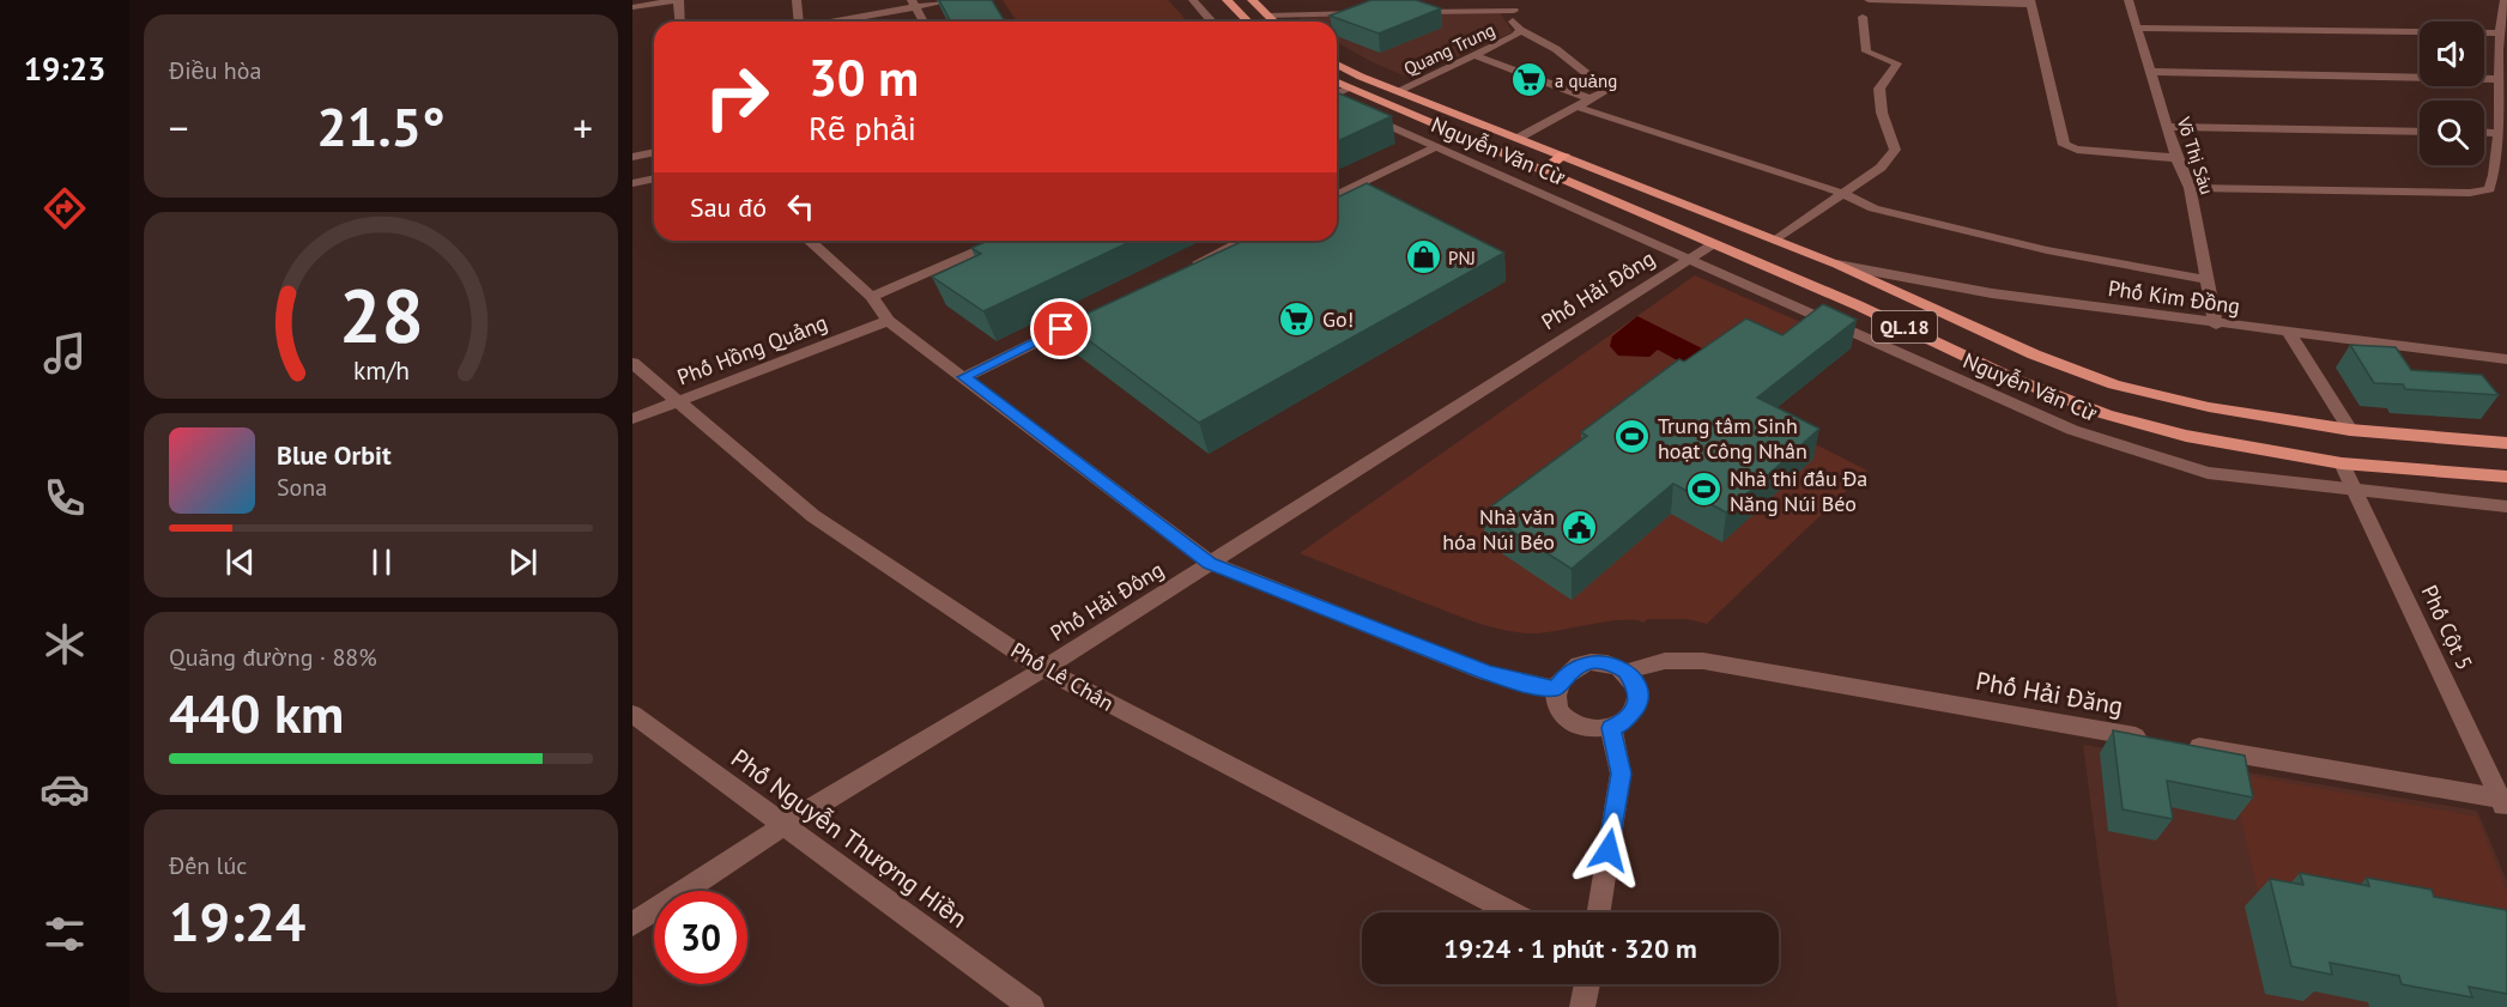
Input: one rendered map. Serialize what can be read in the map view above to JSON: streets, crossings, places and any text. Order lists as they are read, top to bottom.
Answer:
{
  "streets": {
    "main road": ["Nguyễn Văn Cừ", "QL.18"],
    "street": [
      "Quang Trung",
      "Võ Thị Sáu",
      "Phố Hải Đông",
      "Phố Kim Đồng",
      "Phố Hồng Quảng",
      "Phố Cột 5",
      "Phố Lê Chân",
      "Phố Hải Đăng",
      "Phố Nguyễn Thượng Hiền"
    ]
  },
  "crossings": [
    ["Quang Trung", "Nguyễn Văn Cừ"],
    ["Nguyễn Văn Cừ", "Phố Hải Đông"],
    ["Nguyễn Văn Cừ", "Phố Kim Đồng"],
    ["Nguyễn Văn Cừ", "Phố Cột 5"],
    ["Võ Thị Sáu", "Phố Kim Đồng"],
    ["Phố Hải Đông", "Phố Lê Chân"],
    ["Phố Hải Đông", "Phố Nguyễn Thượng Hiền"],
    ["Phố Hồng Quảng", "Phố Lê Chân"],
    ["Phố Cột 5", "Phố Hải Đăng"]
  ],
  "places": {
    "supermarket": ["a quảng", "Go!"],
    "shop": ["PNJ"],
    "sports": ["Trung tâm Sinh hoạt Công Nhân", "Nhà thi đấu Đa Năng Núi Béo"],
    "public building": ["Nhà văn hóa Núi Béo"]
  },
  "page": {
    "tabs": "19:23",
    "tile": [
      "Điều hòa",
      ["Quãng đường · 88%", "440 km"],
      ["Đến lúc", "19:24"]
    ],
    "turn": ["30 m", "Rẽ phải"],
    "heat": ["−", "21.5°", "+"],
    "then": "Sau đó",
    "song": ["Blue Orbit", "Sona"],
    "limit": "30",
    "trip": "19:24 · 1 phút · 320 m",
    "gauge": ["28", "km/h"]
  }
}
